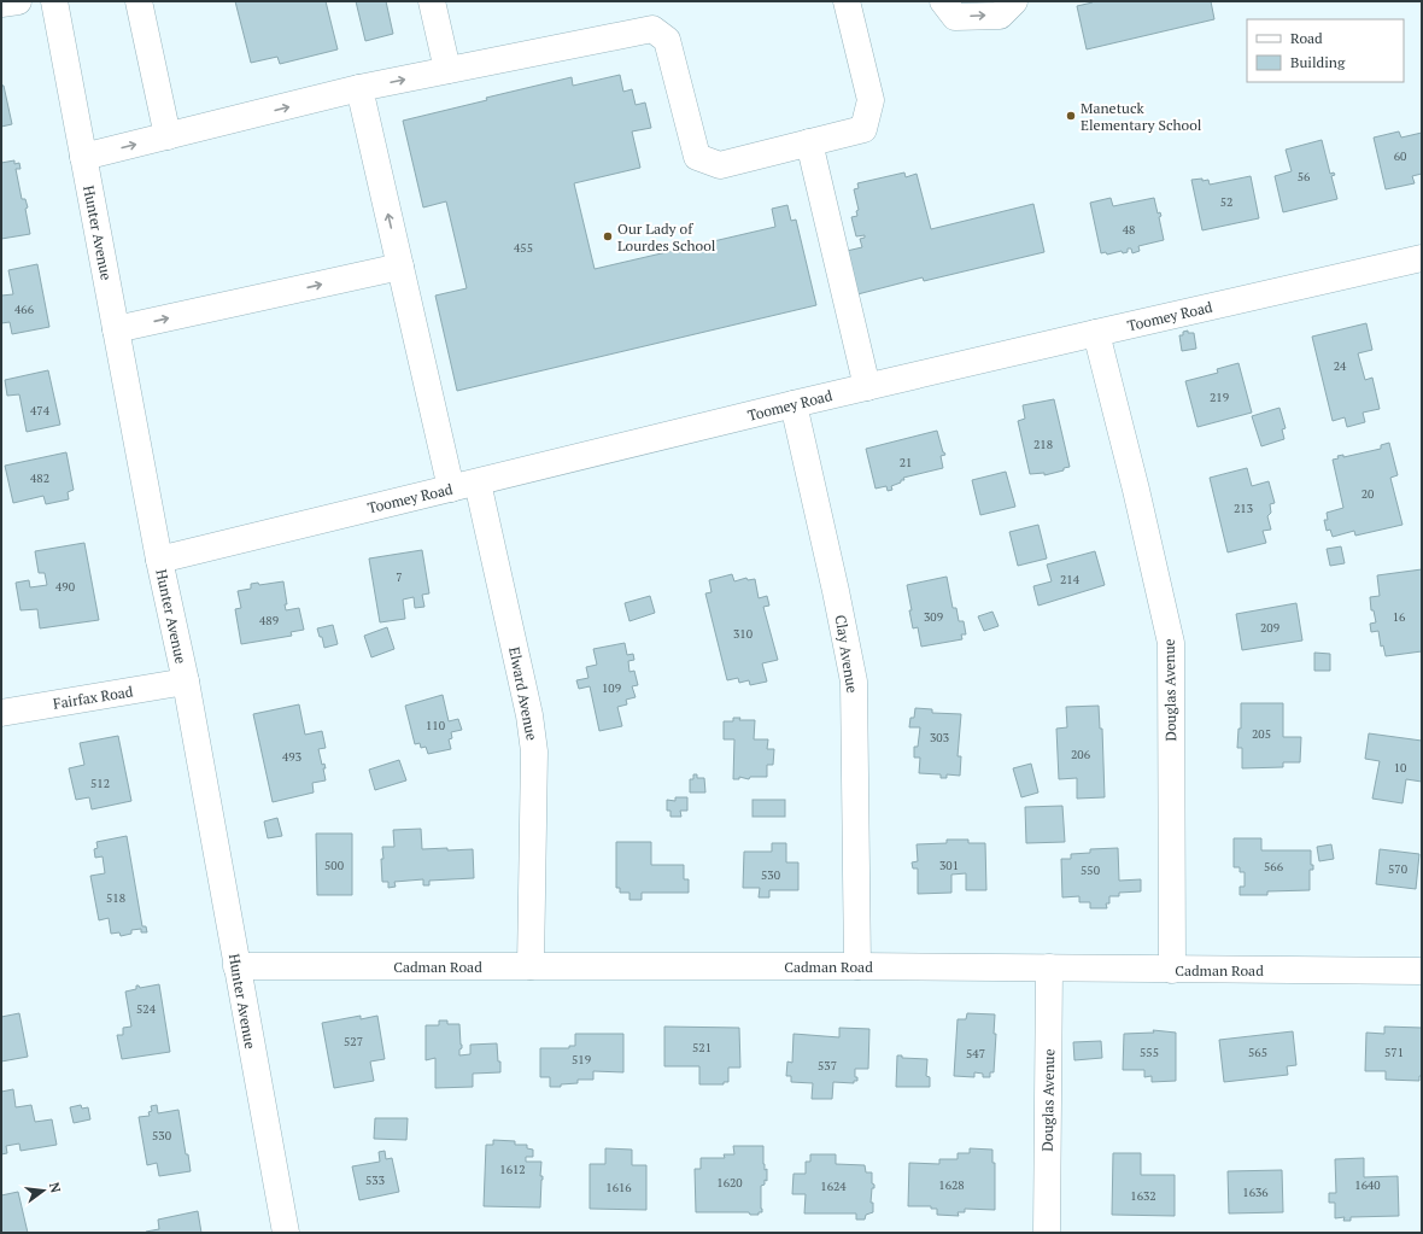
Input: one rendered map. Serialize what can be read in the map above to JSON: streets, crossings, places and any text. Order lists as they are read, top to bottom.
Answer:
{
  "streets": {
    "street": [
      "Hunter Avenue",
      "Toomey Road",
      "Clay Avenue",
      "Douglas Avenue",
      "Elward Avenue",
      "Fairfax Road",
      "Cadman Road"
    ]
  },
  "crossings": [
    ["Hunter Avenue", "Toomey Road"],
    ["Hunter Avenue", "Fairfax Road"],
    ["Hunter Avenue", "Cadman Road"],
    ["Toomey Road", "Clay Avenue"],
    ["Toomey Road", "Douglas Avenue"],
    ["Toomey Road", "Elward Avenue"],
    ["Clay Avenue", "Cadman Road"],
    ["Douglas Avenue", "Cadman Road"],
    ["Elward Avenue", "Cadman Road"]
  ],
  "places": ["Manetuck Elementary School", "Our Lady of Lourdes School"],
  "house_numbers": [
    "60",
    "56",
    "52",
    "48",
    "455",
    "466",
    "24",
    "219",
    "474",
    "218",
    "21",
    "482",
    "20",
    "213",
    "7",
    "214",
    "490",
    "309",
    "16",
    "489",
    "209",
    "310",
    "109",
    "110",
    "205",
    "303",
    "206",
    "493",
    "10",
    "512",
    "500",
    "301",
    "566",
    "570",
    "550",
    "530",
    "518",
    "524",
    "527",
    "521",
    "555",
    "565",
    "571",
    "547",
    "519",
    "537",
    "530",
    "1612",
    "533",
    "1620",
    "1628",
    "1640",
    "1624",
    "1616",
    "1636",
    "1632"
  ],
  "legend": ["Road", "Building"],
  "north": "right"
}
